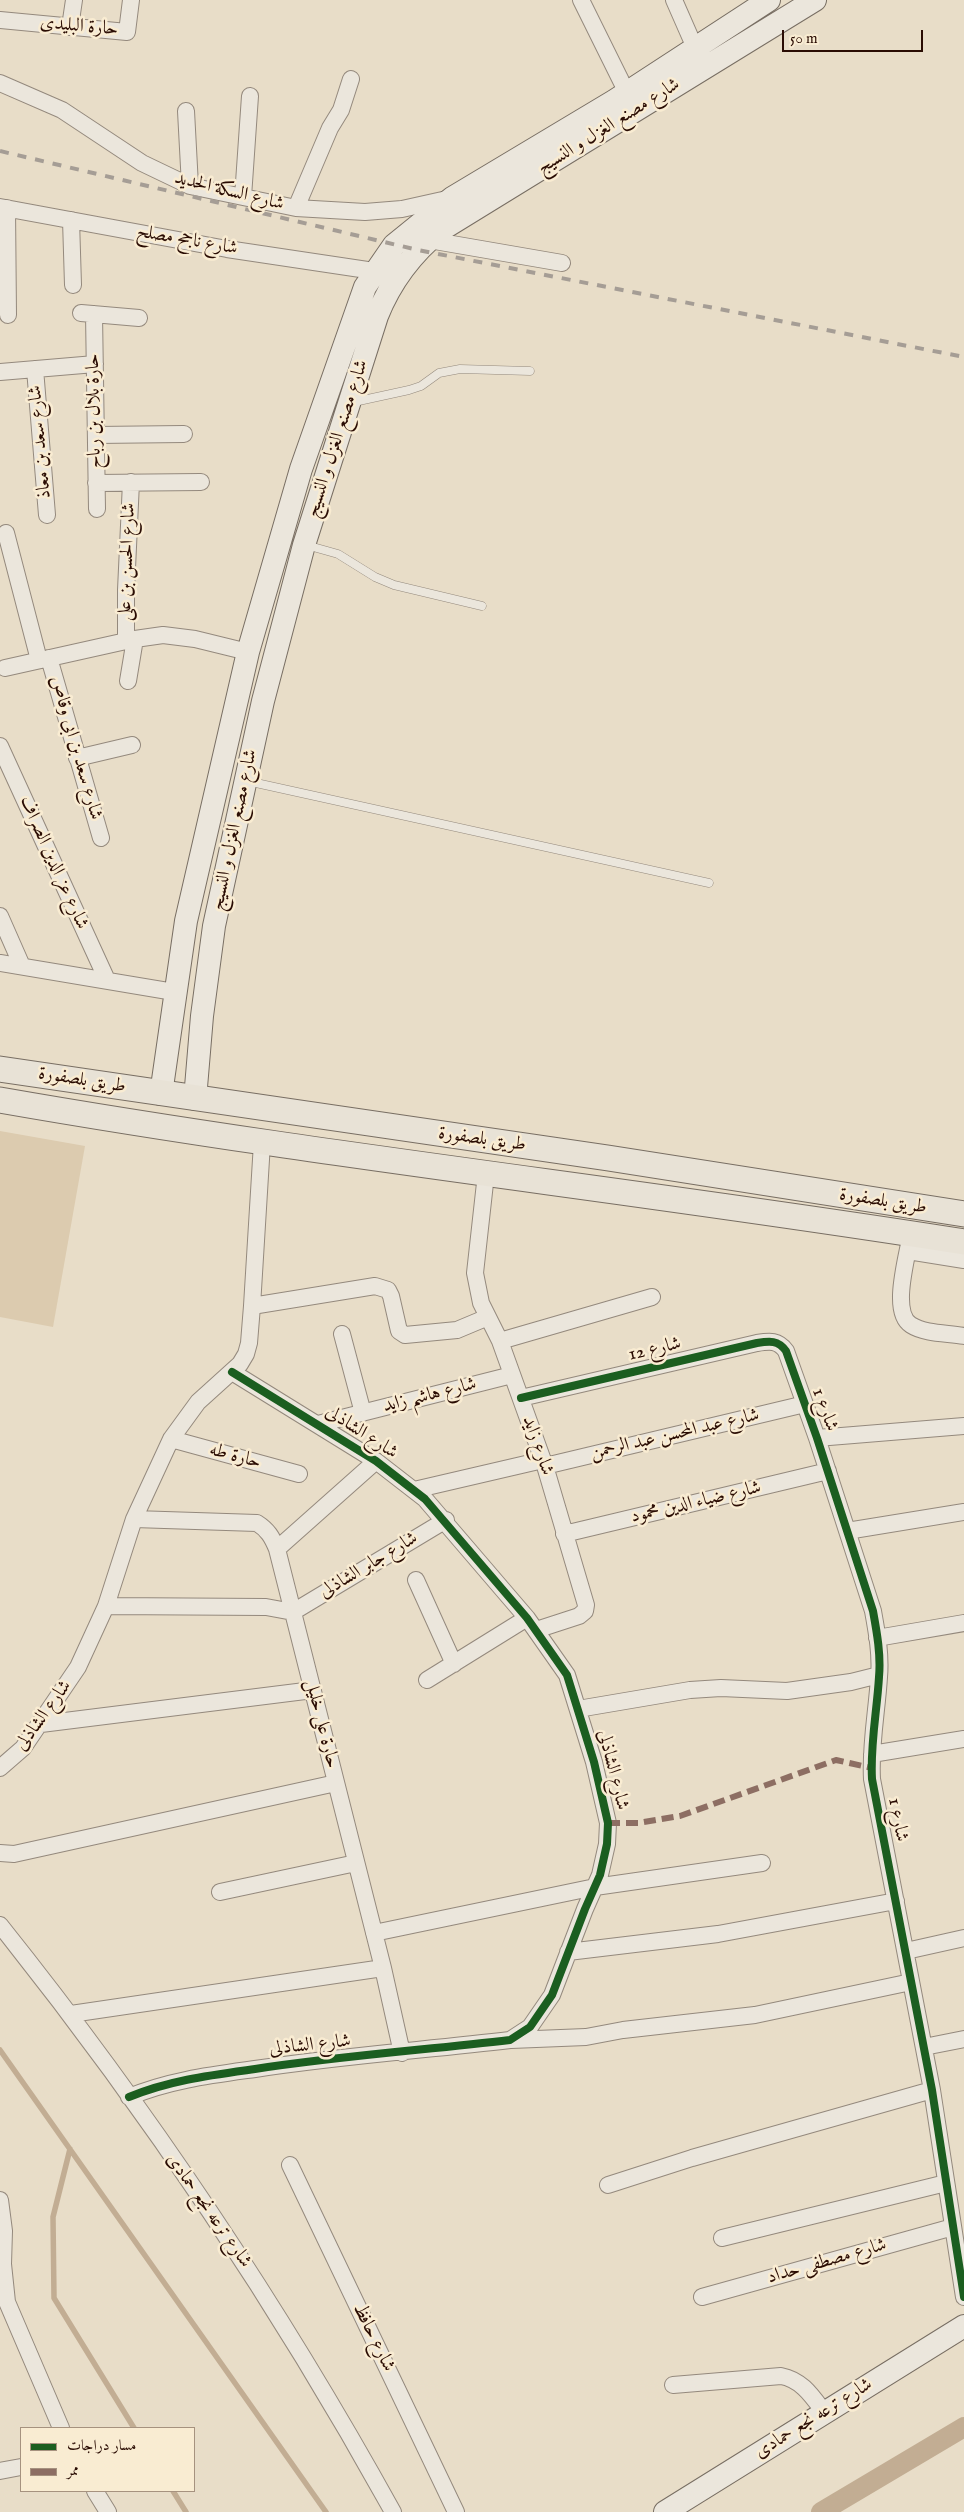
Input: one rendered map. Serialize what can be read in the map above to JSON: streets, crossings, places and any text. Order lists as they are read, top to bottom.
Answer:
{
  "streets": {
    "main road": ["شارع مصنع الغزل و النسيج", "طريق بلصفورة", "شارع ترعه نجع حمادى"],
    "street": [
      "حارة البليدى",
      "شارع السكة الحديد",
      "شارع ناجح مصلح",
      "حارة بلال بن رباح",
      "شارع سعد بن معاذ",
      "شارع الحسن بن على",
      "شارع سعد بن ابى وقاص",
      "شارع عز الدين الصراف",
      "شارع 12",
      "شارع هاشم زايد",
      "شارع 1",
      "شارع الشاذلى",
      "شارع عبد المحسن عبد الرحمن",
      "شارع زايد",
      "حارة طه",
      "شارع ضياء الدين محمود",
      "شارع جابر الشاذلى",
      "حارة على خليل",
      "شارع مصطفى حداد",
      "شارع حافظ"
    ]
  },
  "crossings": [
    ["شارع مصنع الغزل و النسيج", "شارع السكة الحديد"],
    ["شارع مصنع الغزل و النسيج", "شارع ناجح مصلح"],
    ["شارع مصنع الغزل و النسيج", "طريق بلصفورة"],
    ["طريق بلصفورة", "شارع الشاذلى"],
    ["طريق بلصفورة", "شارع زايد"],
    ["شارع 12", "شارع 1"],
    ["شارع 12", "شارع زايد"],
    ["شارع هاشم زايد", "شارع الشاذلى"],
    ["شارع هاشم زايد", "شارع زايد"],
    ["شارع 1", "شارع عبد المحسن عبد الرحمن"],
    ["شارع 1", "شارع ضياء الدين محمود"],
    ["شارع 1", "شارع مصطفى حداد"],
    ["شارع الشاذلى", "شارع عبد المحسن عبد الرحمن"],
    ["شارع الشاذلى", "شارع زايد"],
    ["شارع الشاذلى", "حارة طه"],
    ["شارع الشاذلى", "شارع جابر الشاذلى"],
    ["شارع الشاذلى", "حارة على خليل"],
    ["شارع الشاذلى", "شارع ترعه نجع حمادى"],
    ["شارع عبد المحسن عبد الرحمن", "شارع زايد"],
    ["شارع زايد", "شارع ضياء الدين محمود"],
    ["شارع جابر الشاذلى", "حارة على خليل"]
  ],
  "legend": ["مسار دراجات", "ممر"],
  "scale_bar": "50 m"
}
